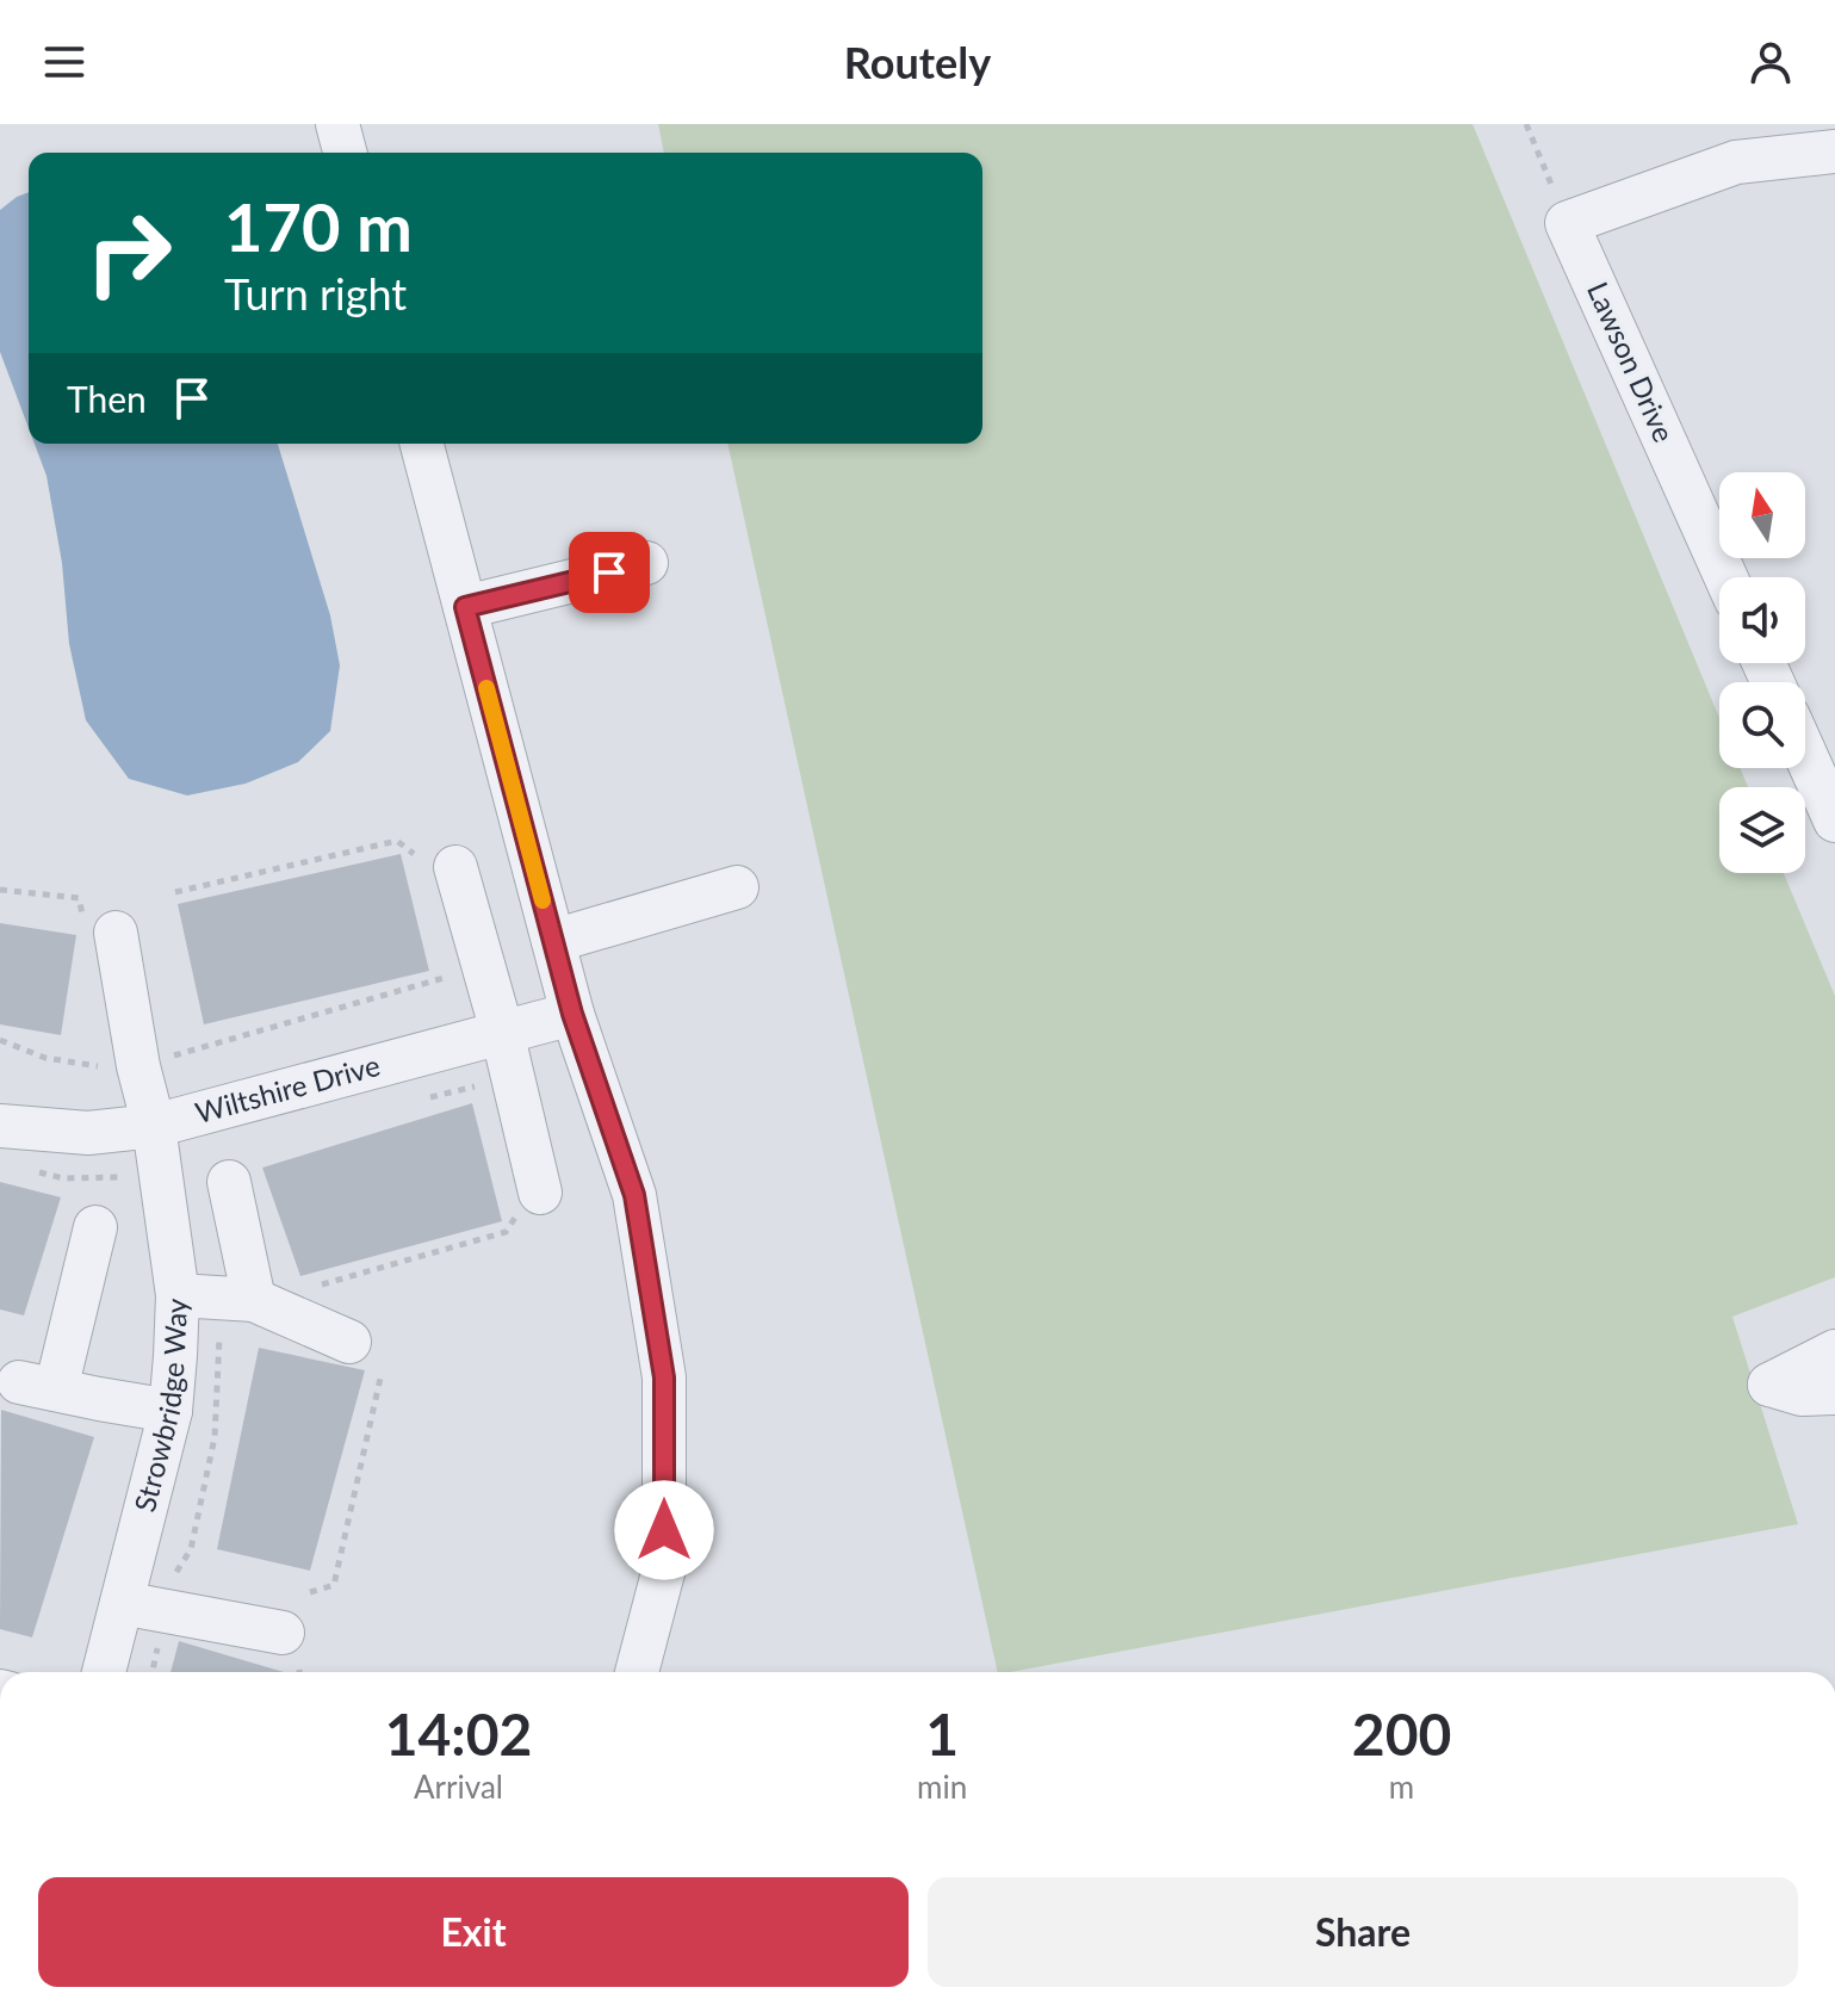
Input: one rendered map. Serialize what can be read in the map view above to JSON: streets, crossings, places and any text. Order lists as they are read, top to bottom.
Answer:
{
  "streets": {
    "street": ["Lawson Drive", "Wiltshire Drive", "Strowbridge Way"]
  },
  "crossings": [
    ["Wiltshire Drive", "Strowbridge Way"]
  ],
  "north": "top",
  "page": {
    "header": "Routely",
    "turn": ["170 m", "Turn right"],
    "then": "Then",
    "eta": [
      "14:02",
      "Arrival",
      "1",
      "min",
      "200",
      "m"
    ],
    "buttons": ["Exit", "Share"]
  }
}
